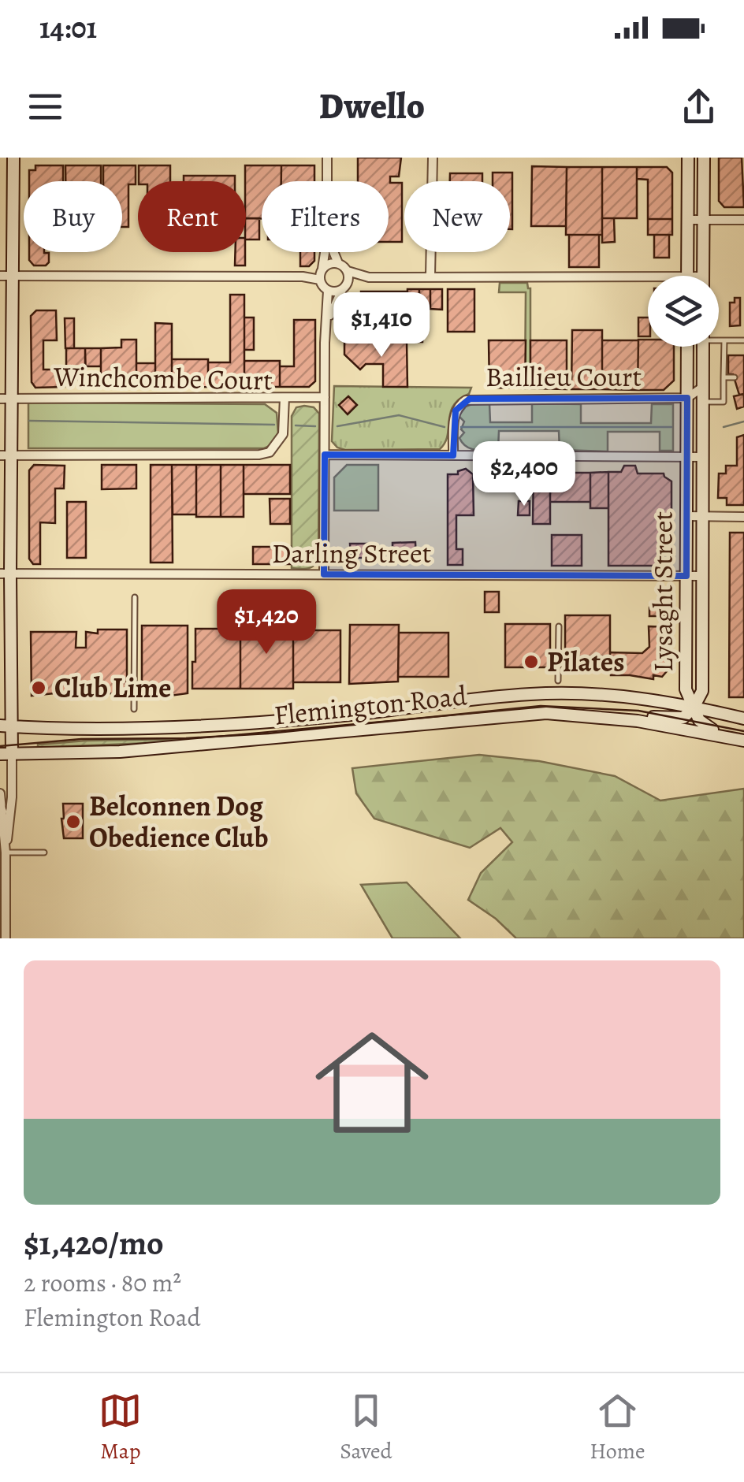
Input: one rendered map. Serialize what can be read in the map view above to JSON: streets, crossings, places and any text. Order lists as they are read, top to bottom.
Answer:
{
  "streets": {
    "main road": ["Lysaght Street", "Flemington Road"],
    "street": ["Baillieu Court", "Winchcombe Court", "Darling Street"]
  },
  "crossings": [
    ["Baillieu Court", "Lysaght Street"],
    ["Darling Street", "Lysaght Street"],
    ["Lysaght Street", "Flemington Road"]
  ],
  "places": ["Pilates", "Club Lime", "Belconnen Dog Obedience Club"],
  "page": {
    "status": "14:01",
    "header": "Dwello",
    "chip": [
      "Buy",
      "Rent",
      "Filters",
      "New"
    ],
    "price": ["$1,410", "$2,400", "$1,420"],
    "list": [
      {
        "name": "$1,420/mo",
        "note": "2 rooms · 80 m² · Flemington Road"
      }
    ],
    "tabs": ["Map", "Saved", "Home"]
  }
}
